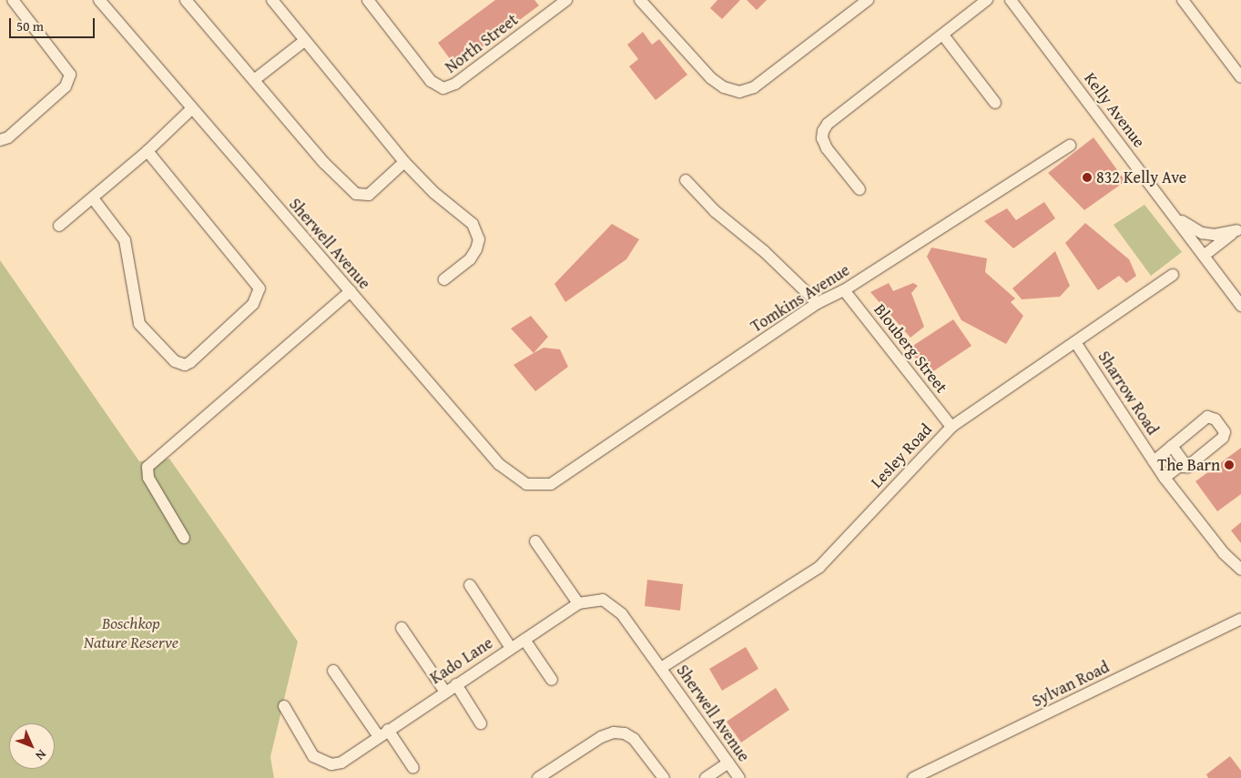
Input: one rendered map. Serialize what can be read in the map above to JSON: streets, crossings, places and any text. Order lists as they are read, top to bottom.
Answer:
{
  "streets": {
    "street": [
      "North Street",
      "Kelly Avenue",
      "Sherwell Avenue",
      "Tomkins Avenue",
      "Blouberg Street",
      "Sharrow Road",
      "Lesley Road",
      "Kado Lane",
      "Sylvan Road"
    ]
  },
  "crossings": [
    ["Sherwell Avenue", "Tomkins Avenue"],
    ["Sherwell Avenue", "Lesley Road"],
    ["Sherwell Avenue", "Kado Lane"],
    ["Tomkins Avenue", "Blouberg Street"],
    ["Blouberg Street", "Lesley Road"],
    ["Sharrow Road", "Lesley Road"],
    ["Lesley Road", "Kado Lane"]
  ],
  "parks": ["Boschkop Nature Reserve"],
  "places": ["832 Kelly Ave", "The Barn"],
  "scale_bar": "50 m",
  "north": "bottom right"
}
